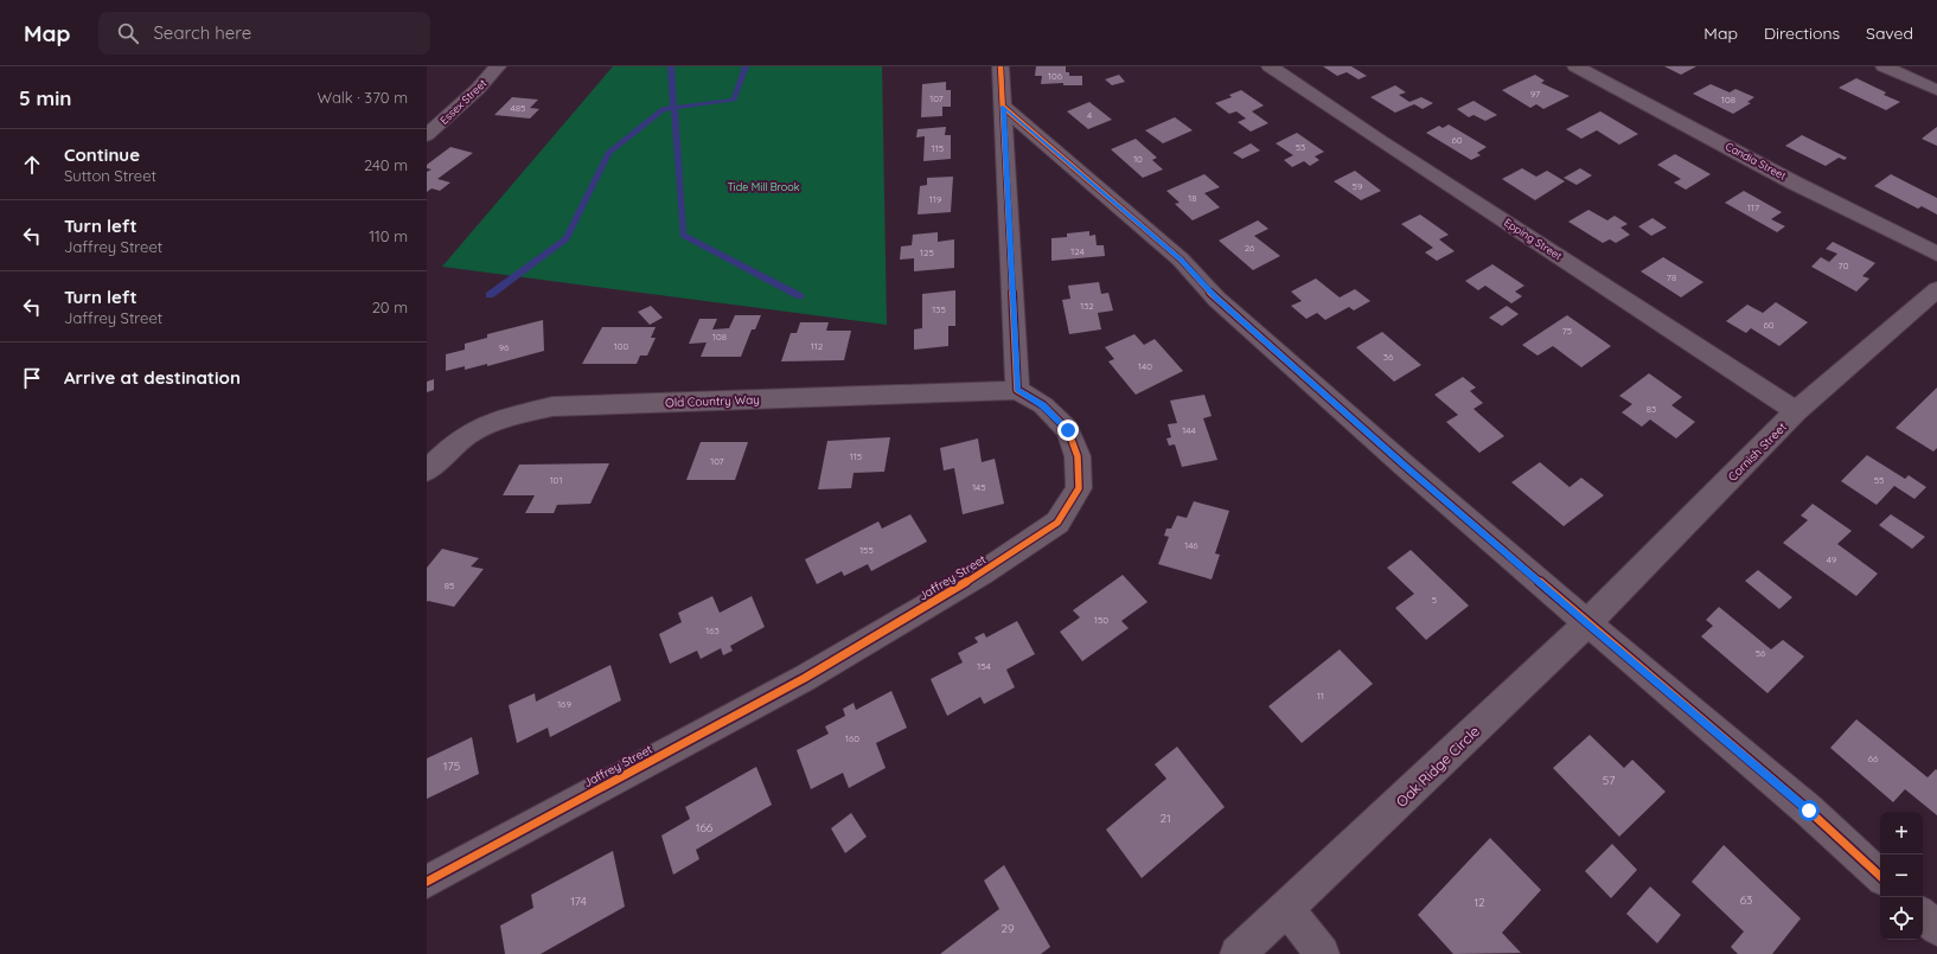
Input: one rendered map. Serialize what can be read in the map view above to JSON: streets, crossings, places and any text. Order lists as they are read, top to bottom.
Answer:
{
  "streets": {
    "street": [
      "Essex Street",
      "Candia Street",
      "Epping Street",
      "Old Country Way",
      "Cornish Street",
      "Jaffrey Street",
      "Oak Ridge Circle"
    ]
  },
  "crossings": [
    ["Epping Street", "Cornish Street"],
    ["Old Country Way", "Jaffrey Street"],
    ["Cornish Street", "Oak Ridge Circle"]
  ],
  "parks": ["Tide Mill Brook"],
  "house_numbers": [
    "106",
    "97",
    "107",
    "108",
    "485",
    "4",
    "60",
    "53",
    "115",
    "10",
    "59",
    "18",
    "119",
    "117",
    "26",
    "124",
    "125",
    "70",
    "78",
    "132",
    "135",
    "60",
    "75",
    "108",
    "100",
    "112",
    "96",
    "36",
    "140",
    "83",
    "144",
    "115",
    "107",
    "101",
    "55",
    "145",
    "146",
    "155",
    "49",
    "85",
    "5",
    "150",
    "163",
    "56",
    "154",
    "11",
    "169",
    "160",
    "66",
    "175",
    "57",
    "21",
    "166",
    "63",
    "174",
    "12",
    "29"
  ],
  "page": {
    "header": "Map",
    "search": "Search here",
    "nav": ["Map", "Directions", "Saved"],
    "heading": ["5 min", "Walk · 370 m"],
    "list": [
      ["Continue", "Sutton Street", "240 m"],
      ["Turn left", "Jaffrey Street", "110 m"],
      ["Turn left", "Jaffrey Street", "20 m"],
      "Arrive at destination"
    ],
    "map_buttons": ["+", "−"]
  }
}
